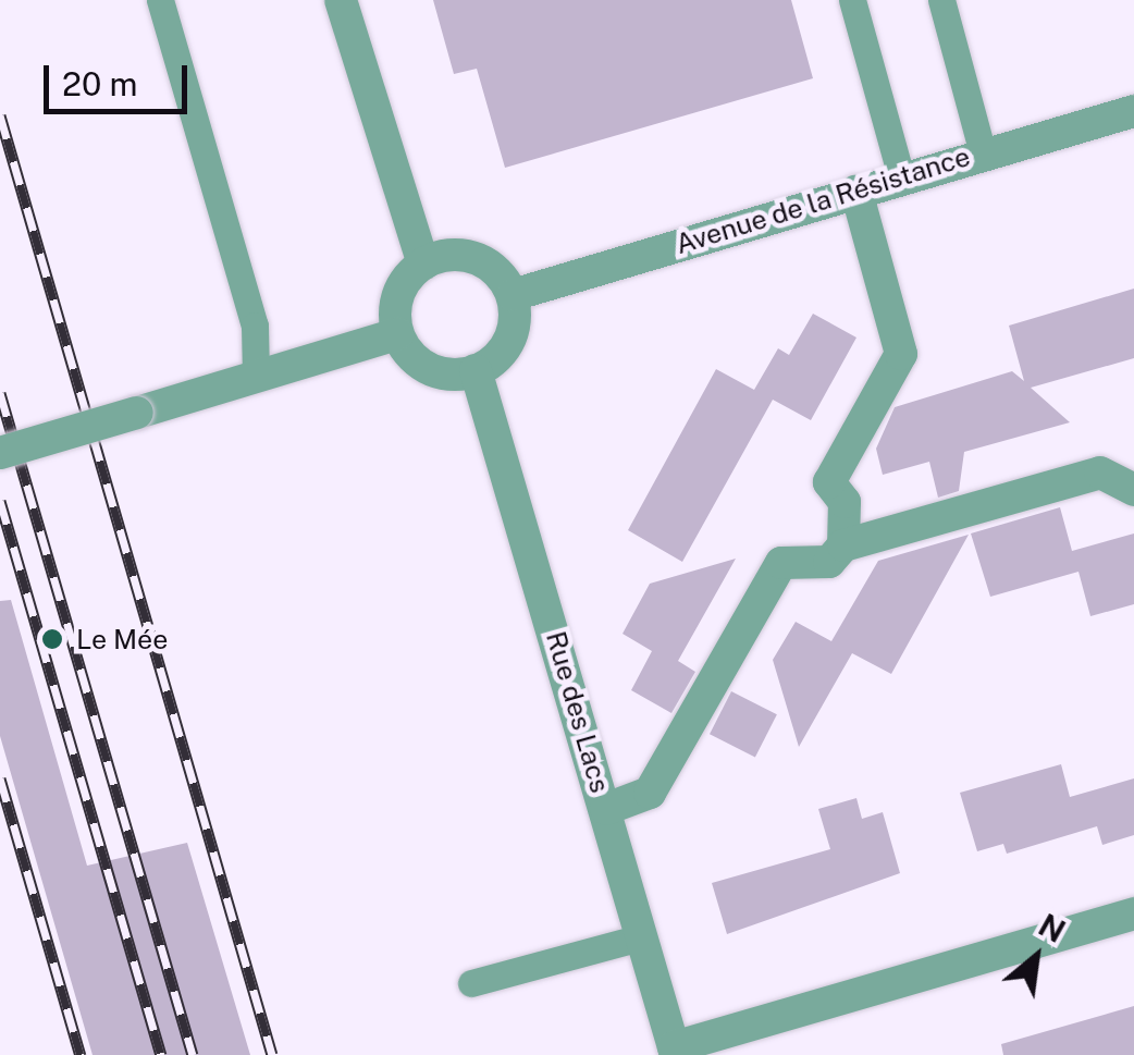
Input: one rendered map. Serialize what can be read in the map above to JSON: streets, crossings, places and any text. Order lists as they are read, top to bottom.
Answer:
{
  "streets": {
    "street": ["Avenue de la Résistance", "Rue des Lacs"]
  },
  "crossings": [
    ["Avenue de la Résistance", "Rue des Lacs"]
  ],
  "places": ["Le Mée"],
  "scale_bar": "20 m",
  "north": "top right"
}
